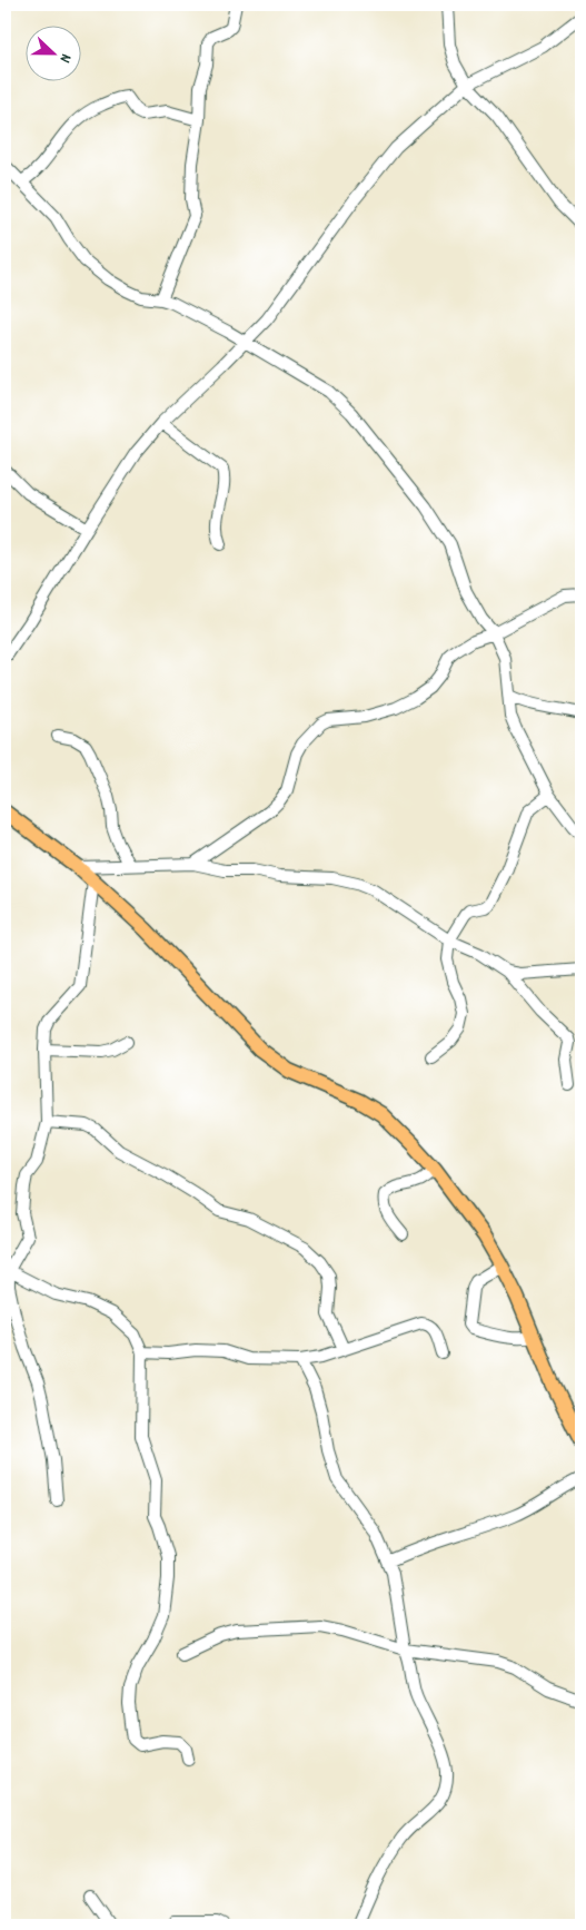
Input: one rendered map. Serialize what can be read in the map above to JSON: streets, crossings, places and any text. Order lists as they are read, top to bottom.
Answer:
{
  "north": "right"
}
